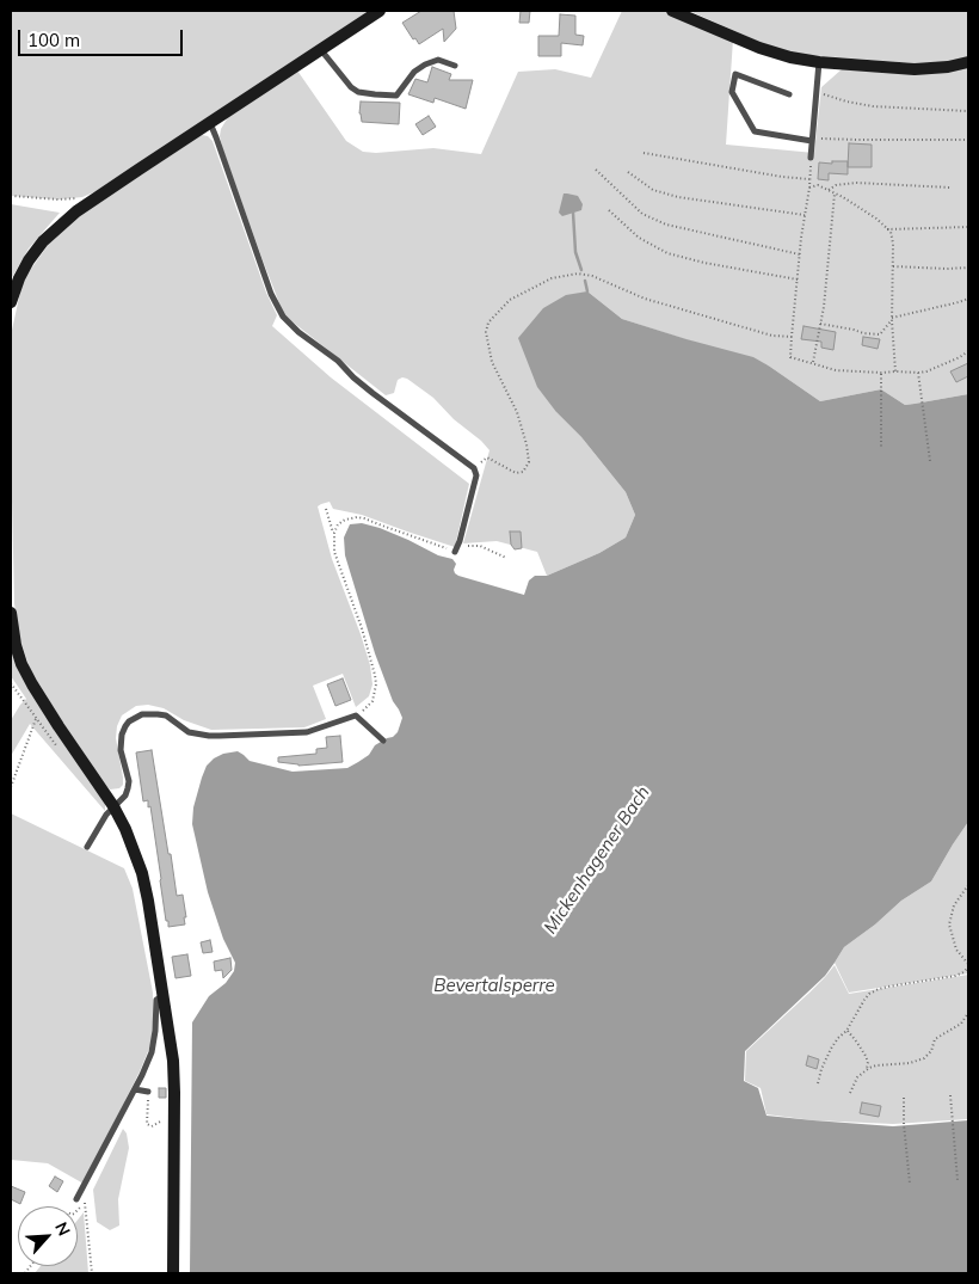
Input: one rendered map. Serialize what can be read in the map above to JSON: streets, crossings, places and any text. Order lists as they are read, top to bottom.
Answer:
{
  "water": ["Mickenhagener Bach", "Bevertalsperre"],
  "scale_bar": "100 m",
  "north": "top right"
}
